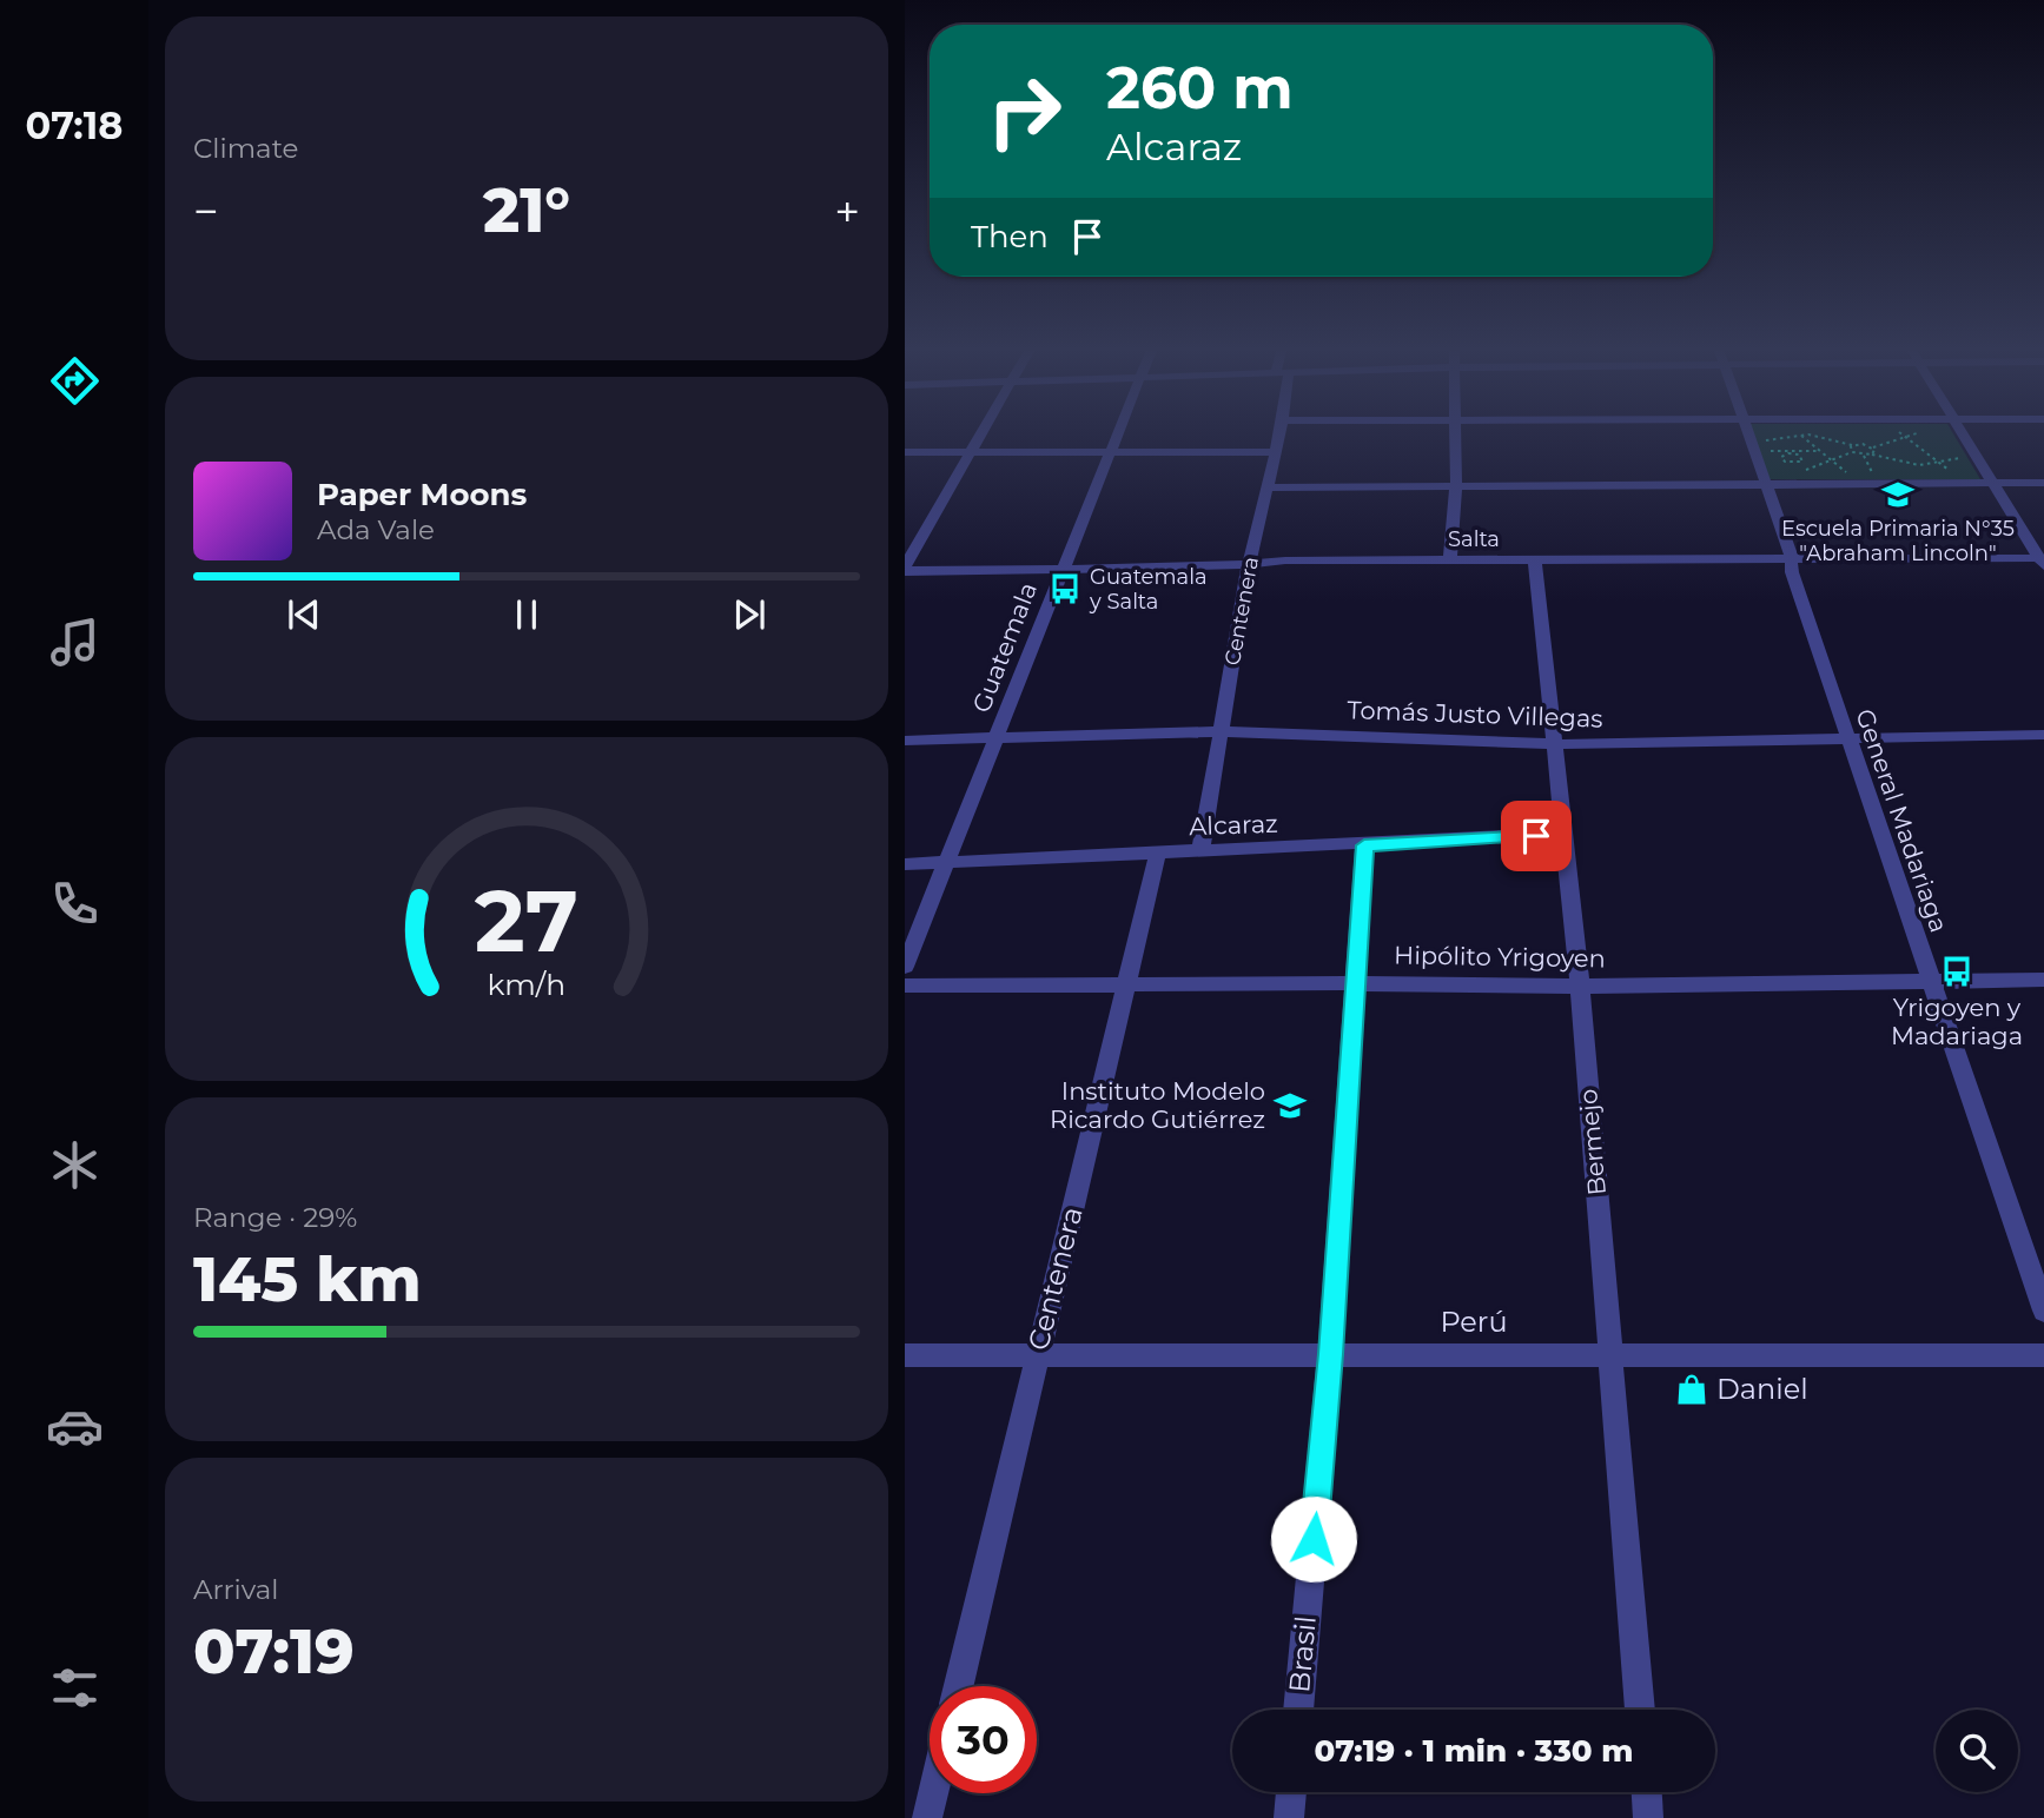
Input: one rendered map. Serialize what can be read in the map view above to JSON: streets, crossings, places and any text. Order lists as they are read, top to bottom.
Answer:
{
  "streets": {
    "street": [
      "Salta",
      "Centenera",
      "Guatemala",
      "Tomás Justo Villegas",
      "General Madariaga",
      "Alcaraz",
      "Hipólito Yrigoyen",
      "Bermejo",
      "Perú",
      "Brasil"
    ]
  },
  "crossings": [
    ["Salta", "Centenera"],
    ["Salta", "Guatemala"],
    ["Salta", "General Madariaga"],
    ["Salta", "Bermejo"],
    ["Centenera", "Tomás Justo Villegas"],
    ["Centenera", "Alcaraz"],
    ["Centenera", "Hipólito Yrigoyen"],
    ["Centenera", "Perú"],
    ["Guatemala", "Tomás Justo Villegas"],
    ["Guatemala", "Alcaraz"],
    ["Tomás Justo Villegas", "General Madariaga"],
    ["Tomás Justo Villegas", "Bermejo"],
    ["General Madariaga", "Hipólito Yrigoyen"],
    ["Alcaraz", "Bermejo"],
    ["Alcaraz", "Brasil"],
    ["Hipólito Yrigoyen", "Bermejo"],
    ["Hipólito Yrigoyen", "Brasil"],
    ["Bermejo", "Perú"],
    ["Perú", "Brasil"]
  ],
  "places": {
    "school or university": ["Escuela Primaria N°35 \"Abraham Lincoln\"", "Instituto Modelo Ricardo Gutiérrez"],
    "bus stop": ["Guatemala y Salta", "Yrigoyen y Madariaga"],
    "shop": ["Daniel"]
  },
  "page": {
    "tabs": "07:18",
    "tile": [
      "Climate",
      ["Range · 29%", "145 km"],
      ["Arrival", "07:19"]
    ],
    "turn": ["260 m", "Alcaraz"],
    "heat": ["−", "21°", "+"],
    "then": "Then",
    "song": ["Paper Moons", "Ada Vale"],
    "limit": "30",
    "trip": "07:19 · 1 min · 330 m",
    "gauge": ["27", "km/h"]
  }
}
